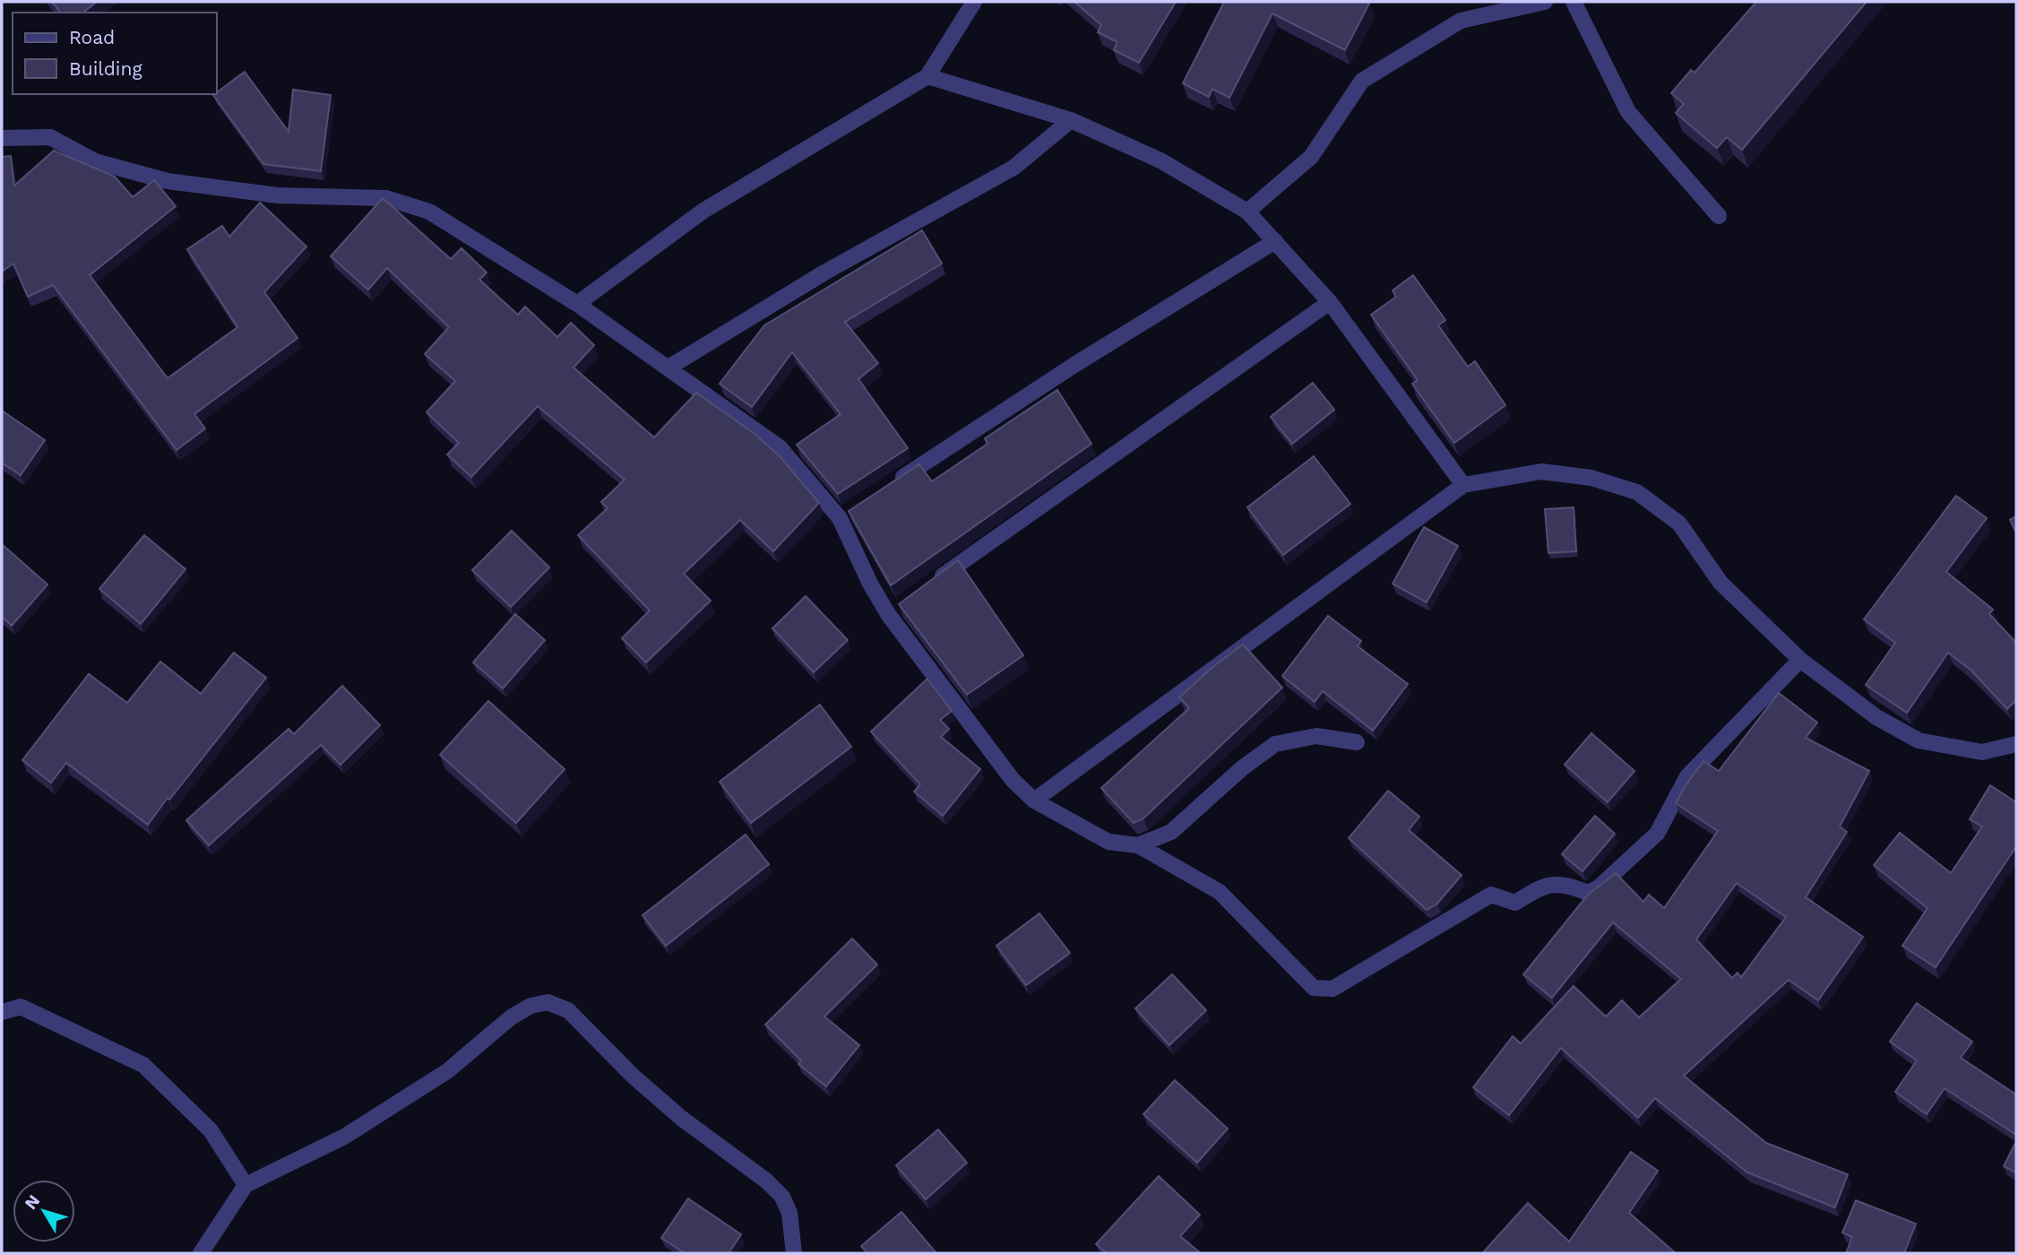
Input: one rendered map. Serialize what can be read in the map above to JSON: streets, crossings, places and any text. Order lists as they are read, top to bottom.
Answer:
{
  "legend": ["Road", "Building"],
  "north": "top left"
}
